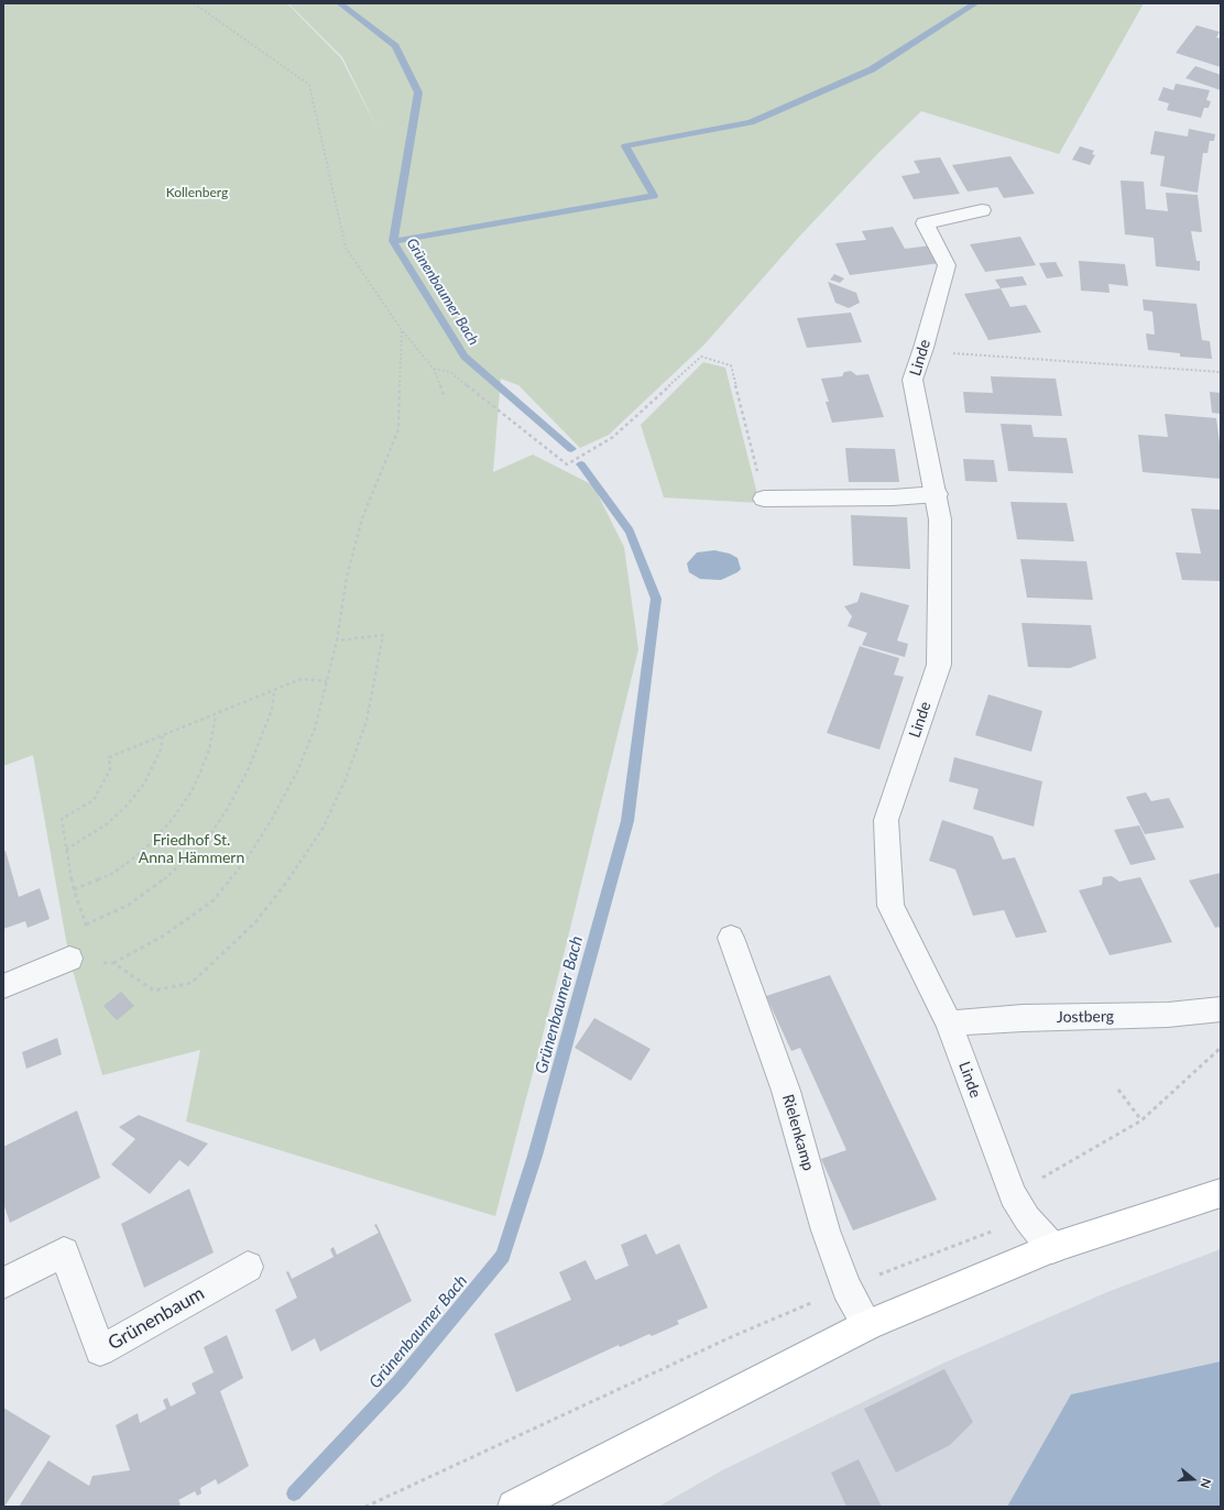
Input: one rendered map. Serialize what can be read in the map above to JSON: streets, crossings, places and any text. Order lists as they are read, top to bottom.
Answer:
{
  "streets": {
    "street": [
      "Linde",
      "Jostberg",
      "Rielenkamp",
      "Grünenbaum"
    ]
  },
  "crossings": [
    ["Linde", "Jostberg"]
  ],
  "water": ["Grünenbaumer Bach"],
  "parks": ["Kollenberg", "Friedhof St. Anna Hämmern"],
  "north": "right"
}
